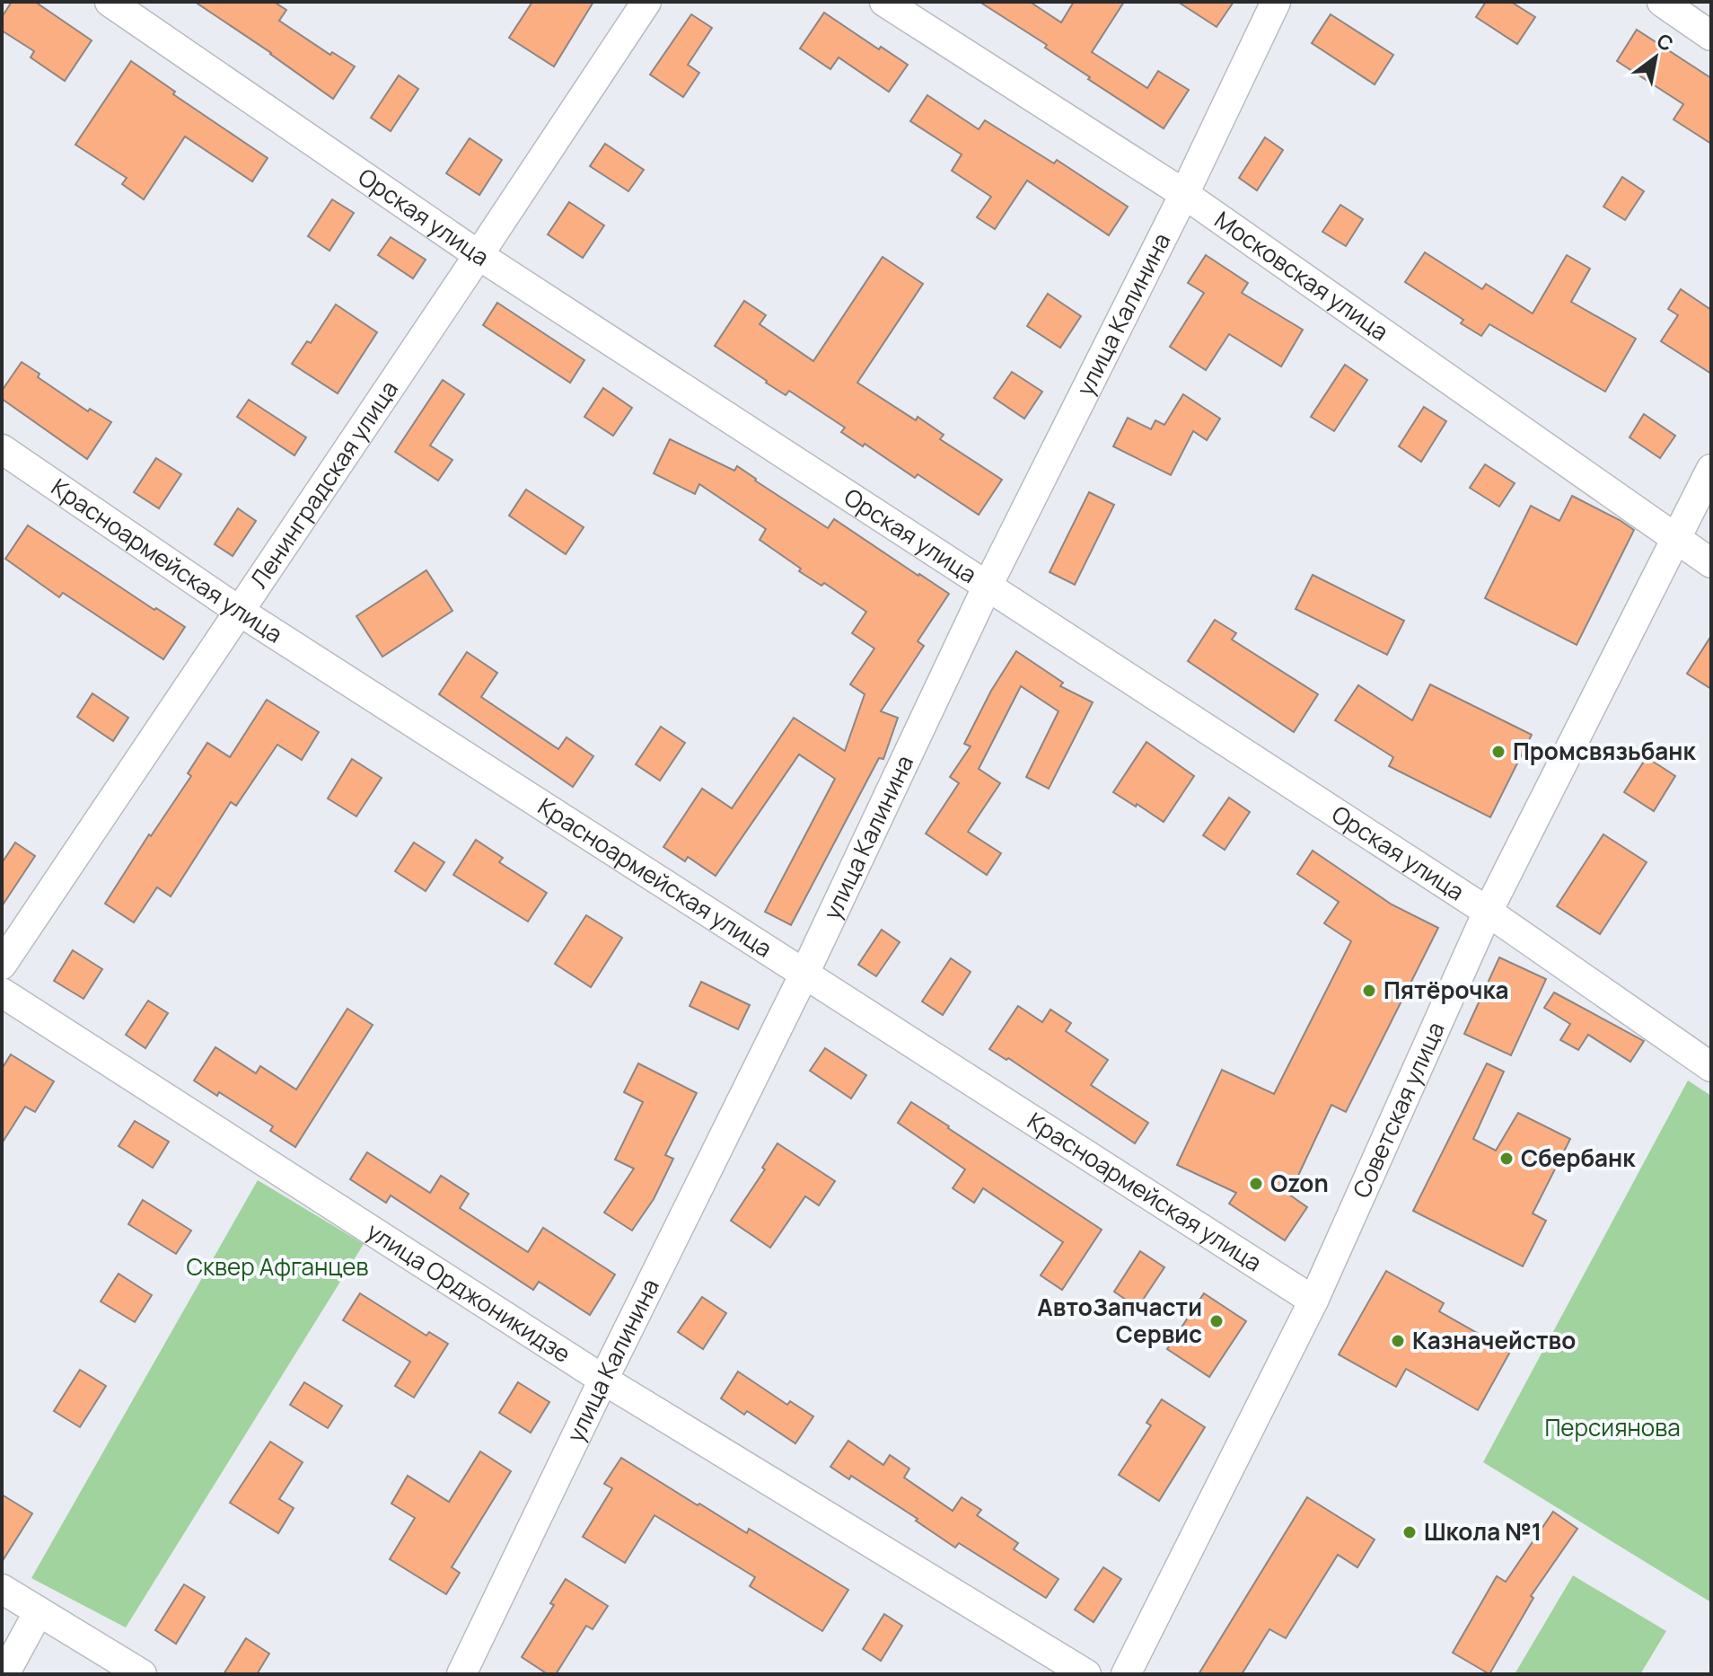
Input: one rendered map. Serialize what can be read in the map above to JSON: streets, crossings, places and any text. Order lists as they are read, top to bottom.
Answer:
{
  "streets": {
    "street": [
      "Орская улица",
      "Московская улица",
      "улица Калинина",
      "Ленинградская улица",
      "Красноармейская улица",
      "Советская улица",
      "улица Орджоникидзе"
    ]
  },
  "crossings": [
    ["Орская улица", "улица Калинина"],
    ["Орская улица", "Ленинградская улица"],
    ["Орская улица", "Советская улица"],
    ["Московская улица", "улица Калинина"],
    ["Московская улица", "Советская улица"],
    ["улица Калинина", "Красноармейская улица"],
    ["улица Калинина", "улица Орджоникидзе"],
    ["Ленинградская улица", "Красноармейская улица"],
    ["Красноармейская улица", "Советская улица"]
  ],
  "parks": ["Сквер Афганцев", "Персиянова"],
  "places": [
    "Промсвязьбанк",
    "Пятёрочка",
    "Сбербанк",
    "Ozon",
    "АвтоЗапчасти Сервис",
    "Казначейство",
    "Школа №1"
  ],
  "north": "top right"
}
